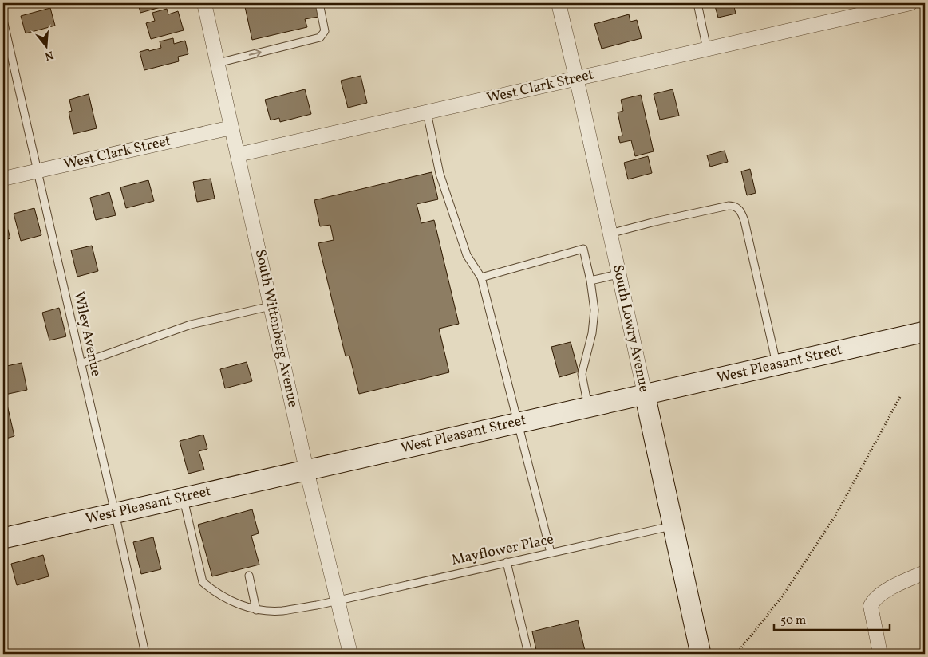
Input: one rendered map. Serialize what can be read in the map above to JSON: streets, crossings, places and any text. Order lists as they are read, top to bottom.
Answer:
{
  "streets": {
    "street": [
      "West Clark Street",
      "South Wittenberg Avenue",
      "South Lowry Avenue",
      "West Pleasant Street"
    ],
    "lane": ["Wiley Avenue", "Mayflower Place"]
  },
  "crossings": [
    ["West Clark Street", "South Wittenberg Avenue"],
    ["West Clark Street", "South Lowry Avenue"],
    ["West Clark Street", "Wiley Avenue"],
    ["South Wittenberg Avenue", "West Pleasant Street"],
    ["South Wittenberg Avenue", "Mayflower Place"],
    ["South Lowry Avenue", "West Pleasant Street"],
    ["South Lowry Avenue", "Mayflower Place"],
    ["Wiley Avenue", "West Pleasant Street"],
    ["West Pleasant Street", "Mayflower Place"]
  ],
  "scale_bar": "50 m",
  "north": "bottom"
}
